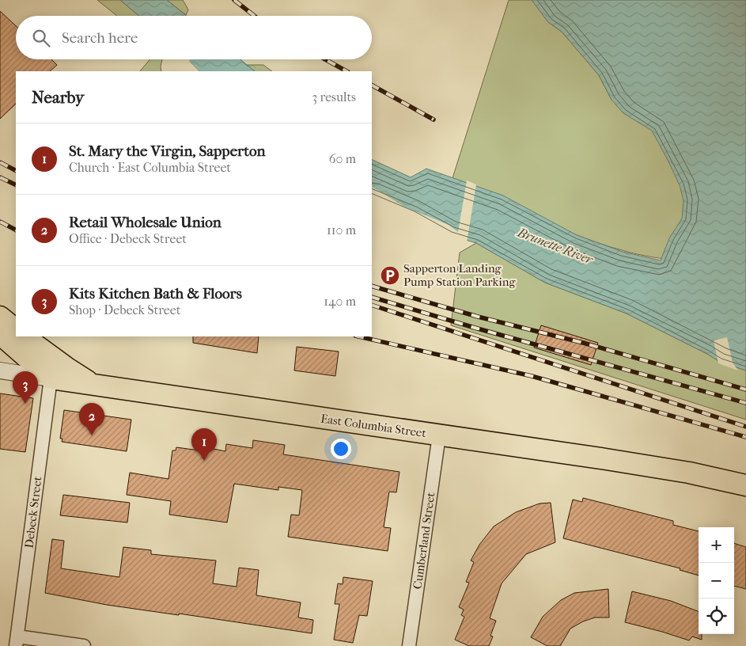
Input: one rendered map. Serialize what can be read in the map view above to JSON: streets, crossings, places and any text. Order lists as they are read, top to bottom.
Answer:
{
  "streets": {
    "main road": ["East Columbia Street"],
    "street": ["Debeck Street", "Cumberland Street"]
  },
  "crossings": [
    ["East Columbia Street", "Debeck Street"],
    ["East Columbia Street", "Cumberland Street"]
  ],
  "water": ["Brunette River"],
  "places": {
    "parking": ["Sapperton Landing Pump Station Parking"]
  },
  "page": {
    "search": "Search here",
    "heading": ["Nearby", "3 results"],
    "list": [
      {
        "mark": "1",
        "name": "St. Mary the Virgin, Sapperton",
        "note": "Church · East Columbia Street",
        "value": "60 m"
      },
      {
        "mark": "2",
        "name": "Retail Wholesale Union",
        "note": "Office · Debeck Street",
        "value": "110 m"
      },
      {
        "mark": "3",
        "name": "Kits Kitchen Bath & Floors",
        "note": "Shop · Debeck Street",
        "value": "140 m"
      }
    ],
    "pins": ["3", "2", "1"],
    "map_buttons": ["+", "−"]
  }
}
